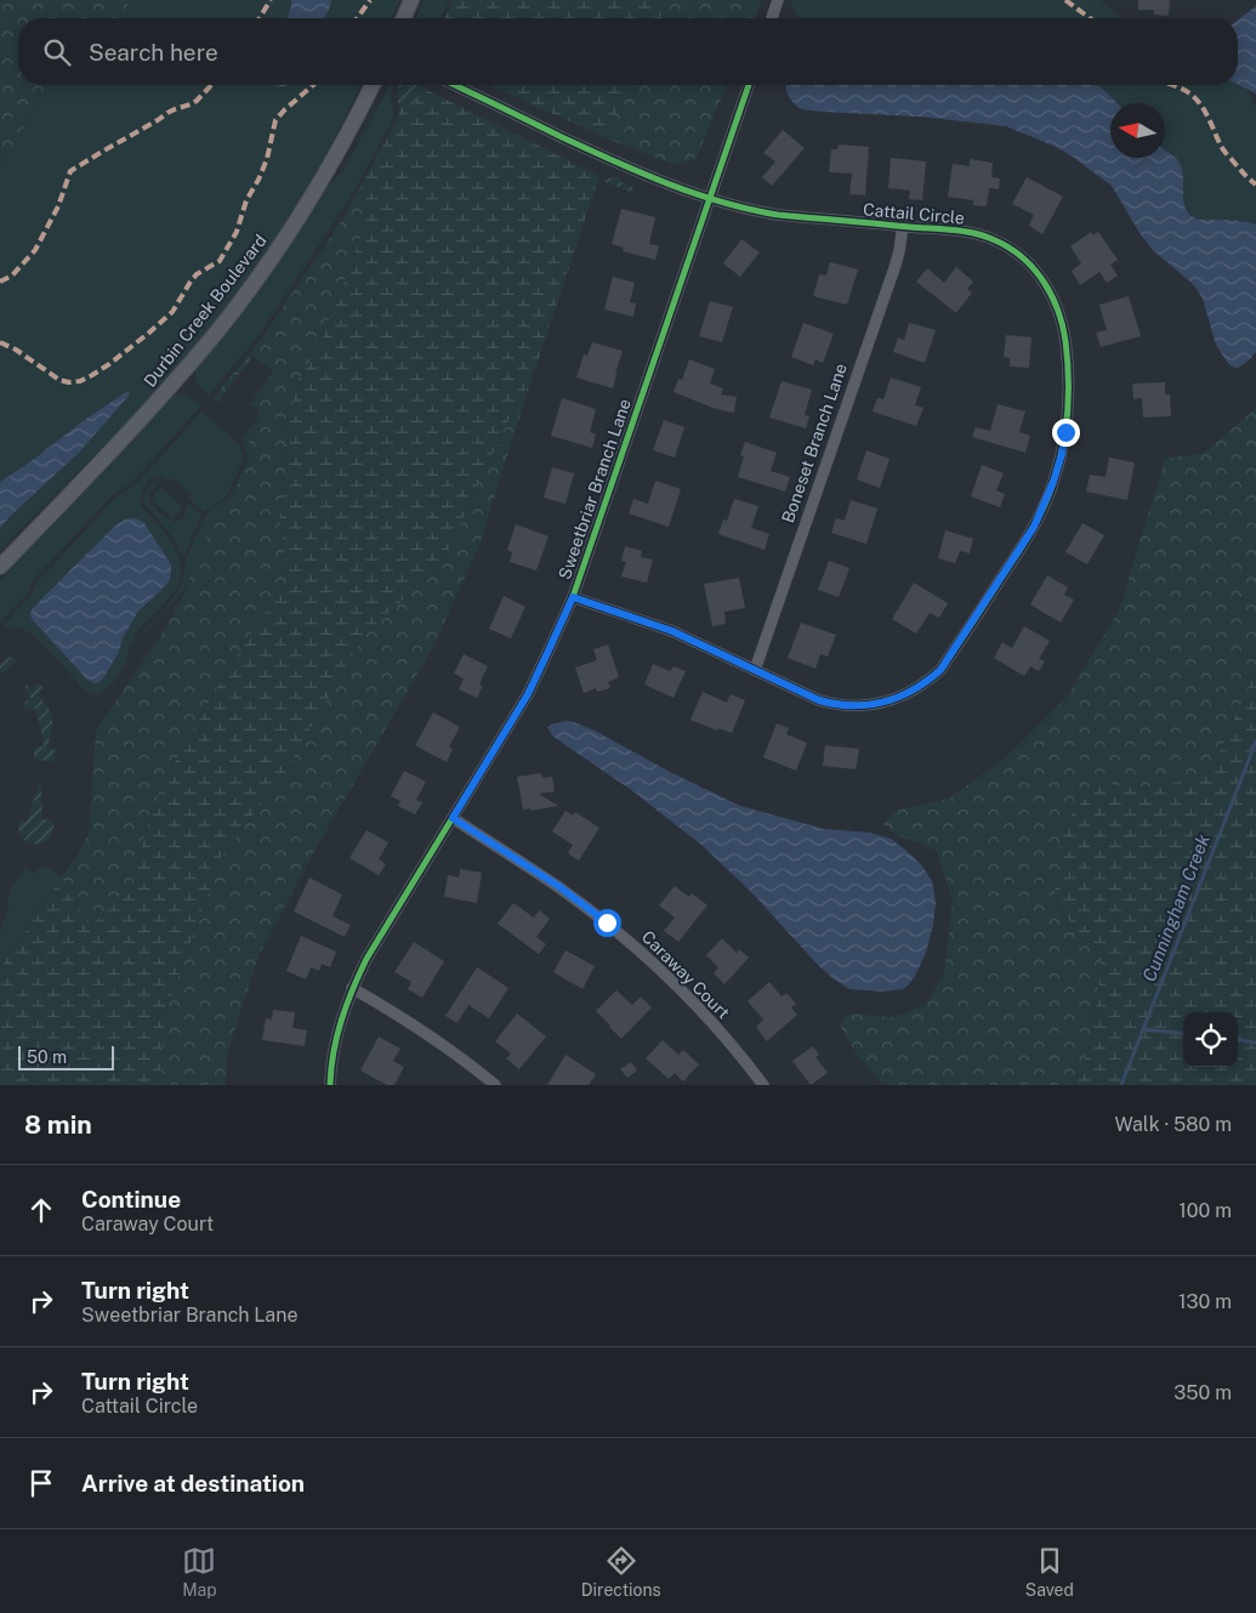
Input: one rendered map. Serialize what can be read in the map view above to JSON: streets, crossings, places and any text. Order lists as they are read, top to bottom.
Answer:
{
  "streets": {
    "street": [
      "Cattail Circle",
      "Durbin Creek Boulevard",
      "Boneset Branch Lane",
      "Sweetbriar Branch Lane",
      "Caraway Court"
    ]
  },
  "crossings": [
    ["Cattail Circle", "Boneset Branch Lane"],
    ["Cattail Circle", "Sweetbriar Branch Lane"],
    ["Sweetbriar Branch Lane", "Caraway Court"]
  ],
  "water": ["Cunningham Creek"],
  "scale_bar": "50 m",
  "north": "left",
  "page": {
    "search": "Search here",
    "scale": "50 m",
    "heading": ["8 min", "Walk · 580 m"],
    "list": [
      ["Continue", "Caraway Court", "100 m"],
      ["Turn right", "Sweetbriar Branch Lane", "130 m"],
      ["Turn right", "Cattail Circle", "350 m"],
      "Arrive at destination"
    ],
    "nav": ["Map", "Directions", "Saved"]
  }
}
